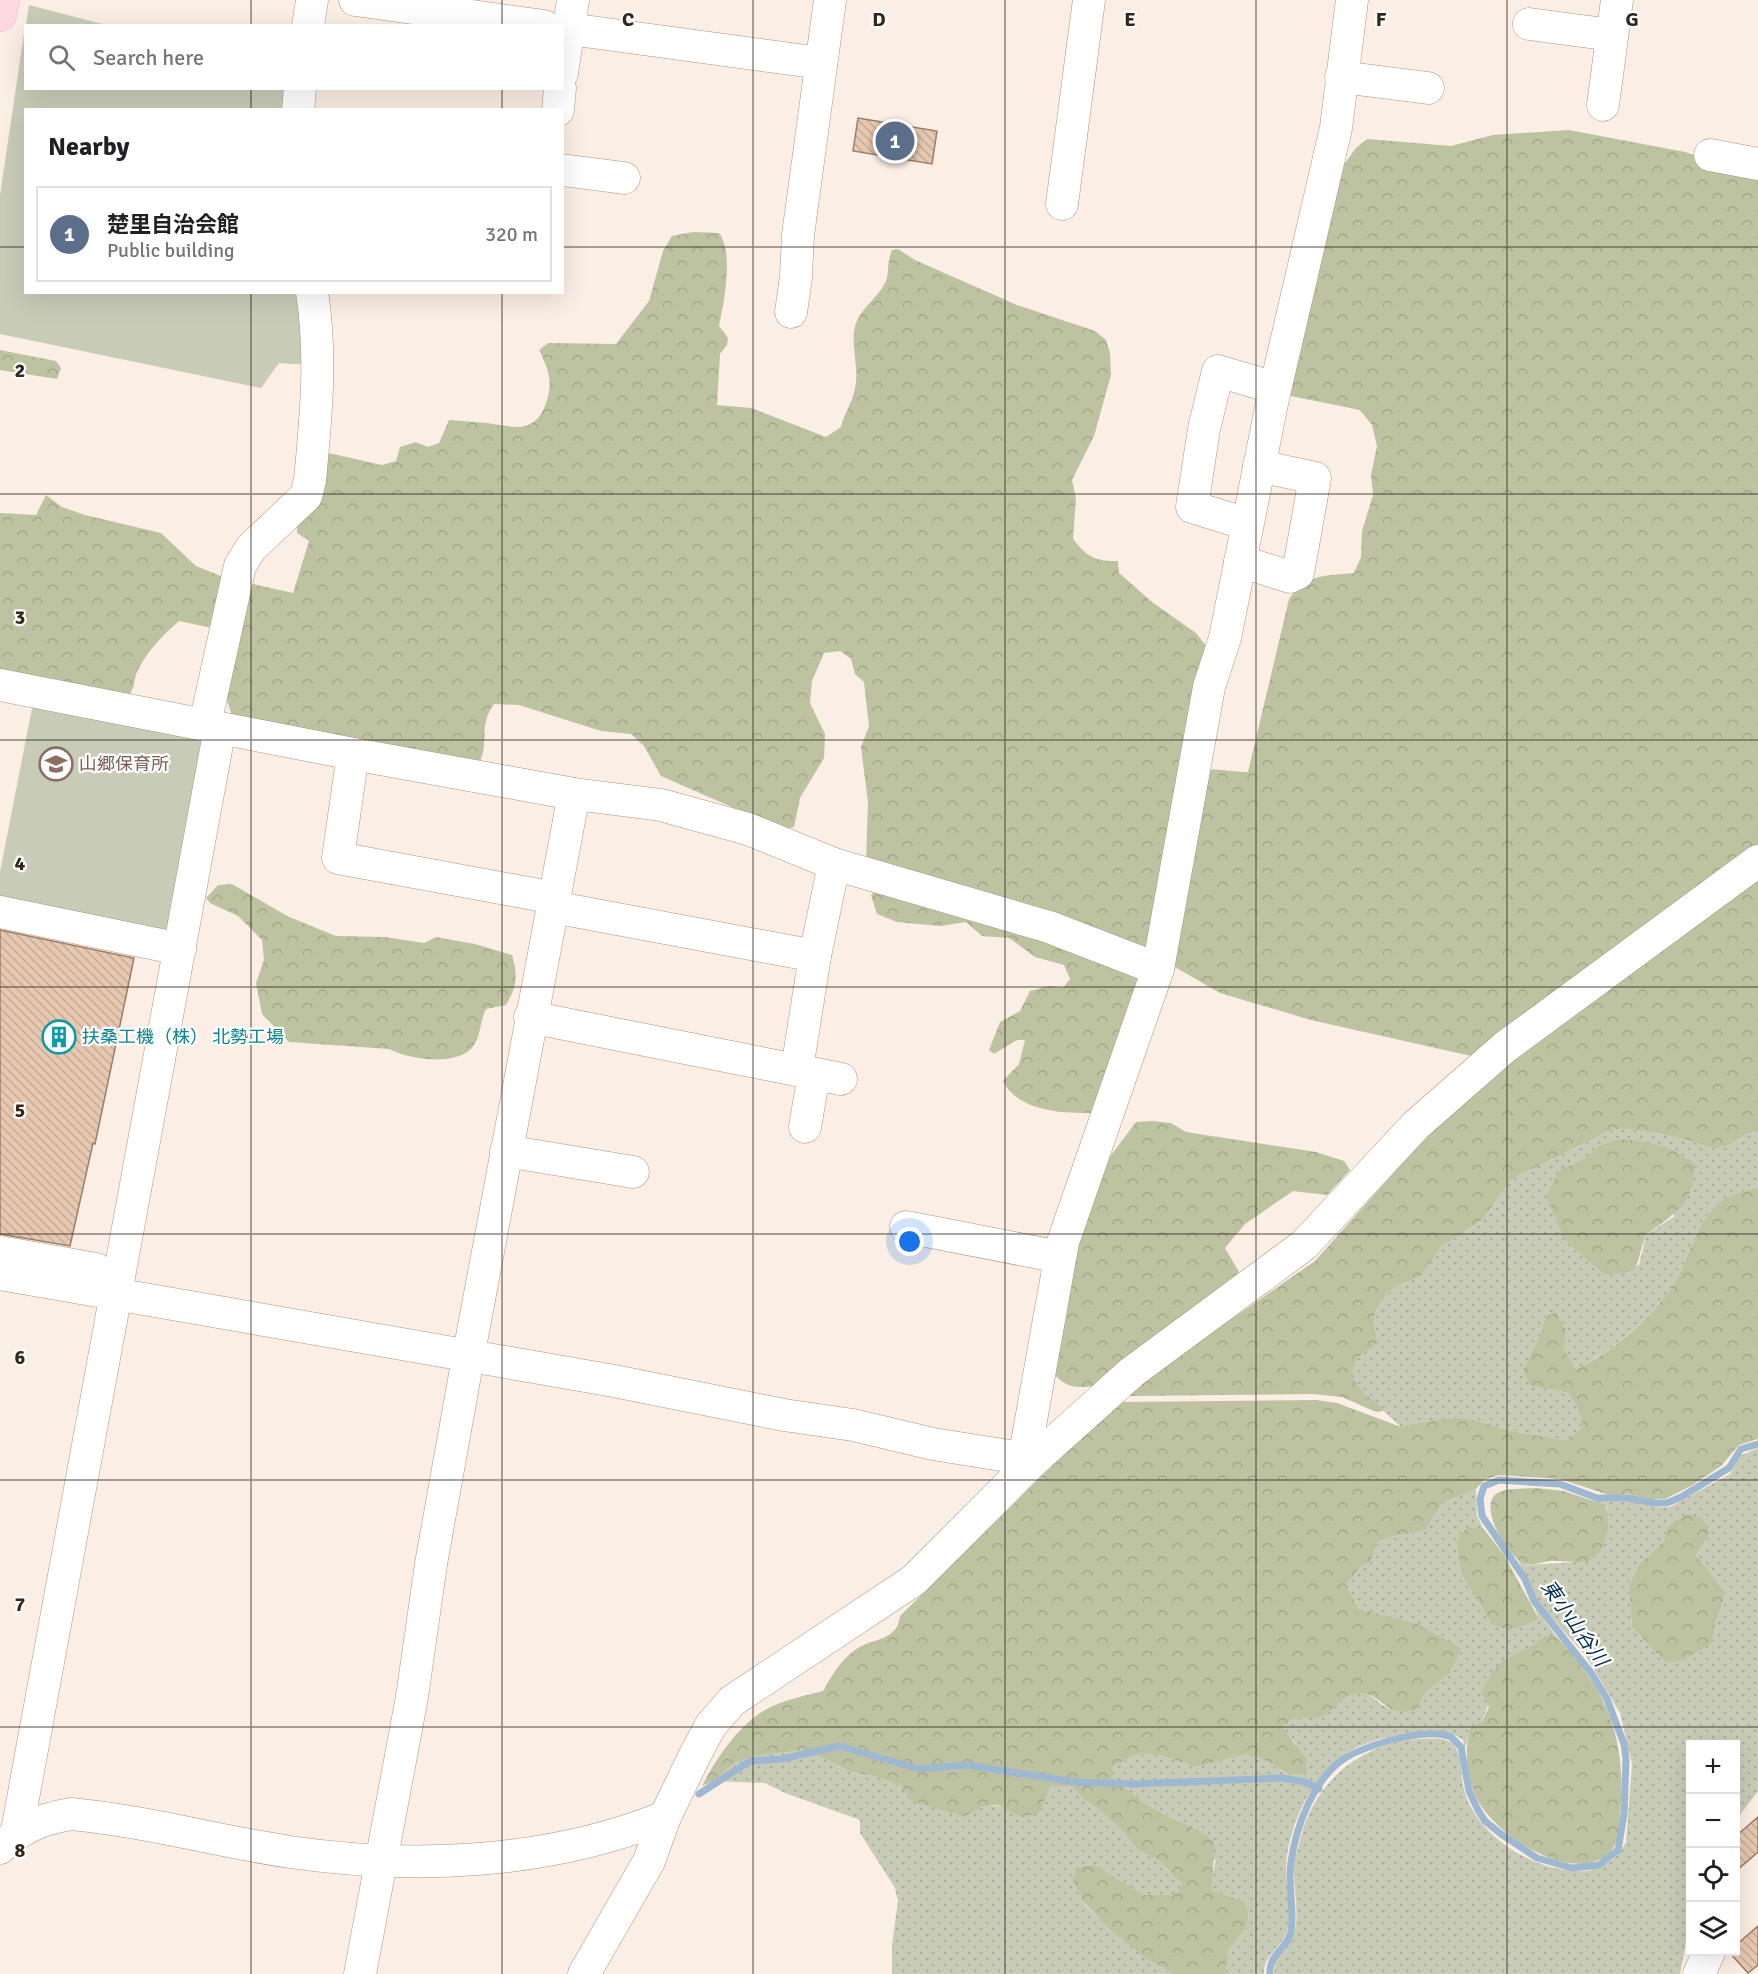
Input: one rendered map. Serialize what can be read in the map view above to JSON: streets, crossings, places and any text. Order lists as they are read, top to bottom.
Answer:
{
  "water": ["東小山谷川"],
  "places": {
    "school or university": ["山郷保育所"],
    "building": ["扶桑工機（株） 北勢工場"]
  },
  "page": {
    "search": "Search here",
    "heading": "Nearby",
    "pins": "1",
    "list": [
      {
        "mark": "1",
        "name": "楚里自治会館",
        "note": "Public building",
        "value": "320 m"
      }
    ],
    "map_buttons": ["+", "−"]
  },
  "grid": {
    "columns": [
      "C",
      "D",
      "E",
      "F",
      "G"
    ],
    "rows": [
      "2",
      "3",
      "4",
      "5",
      "6",
      "7",
      "8"
    ]
  }
}
